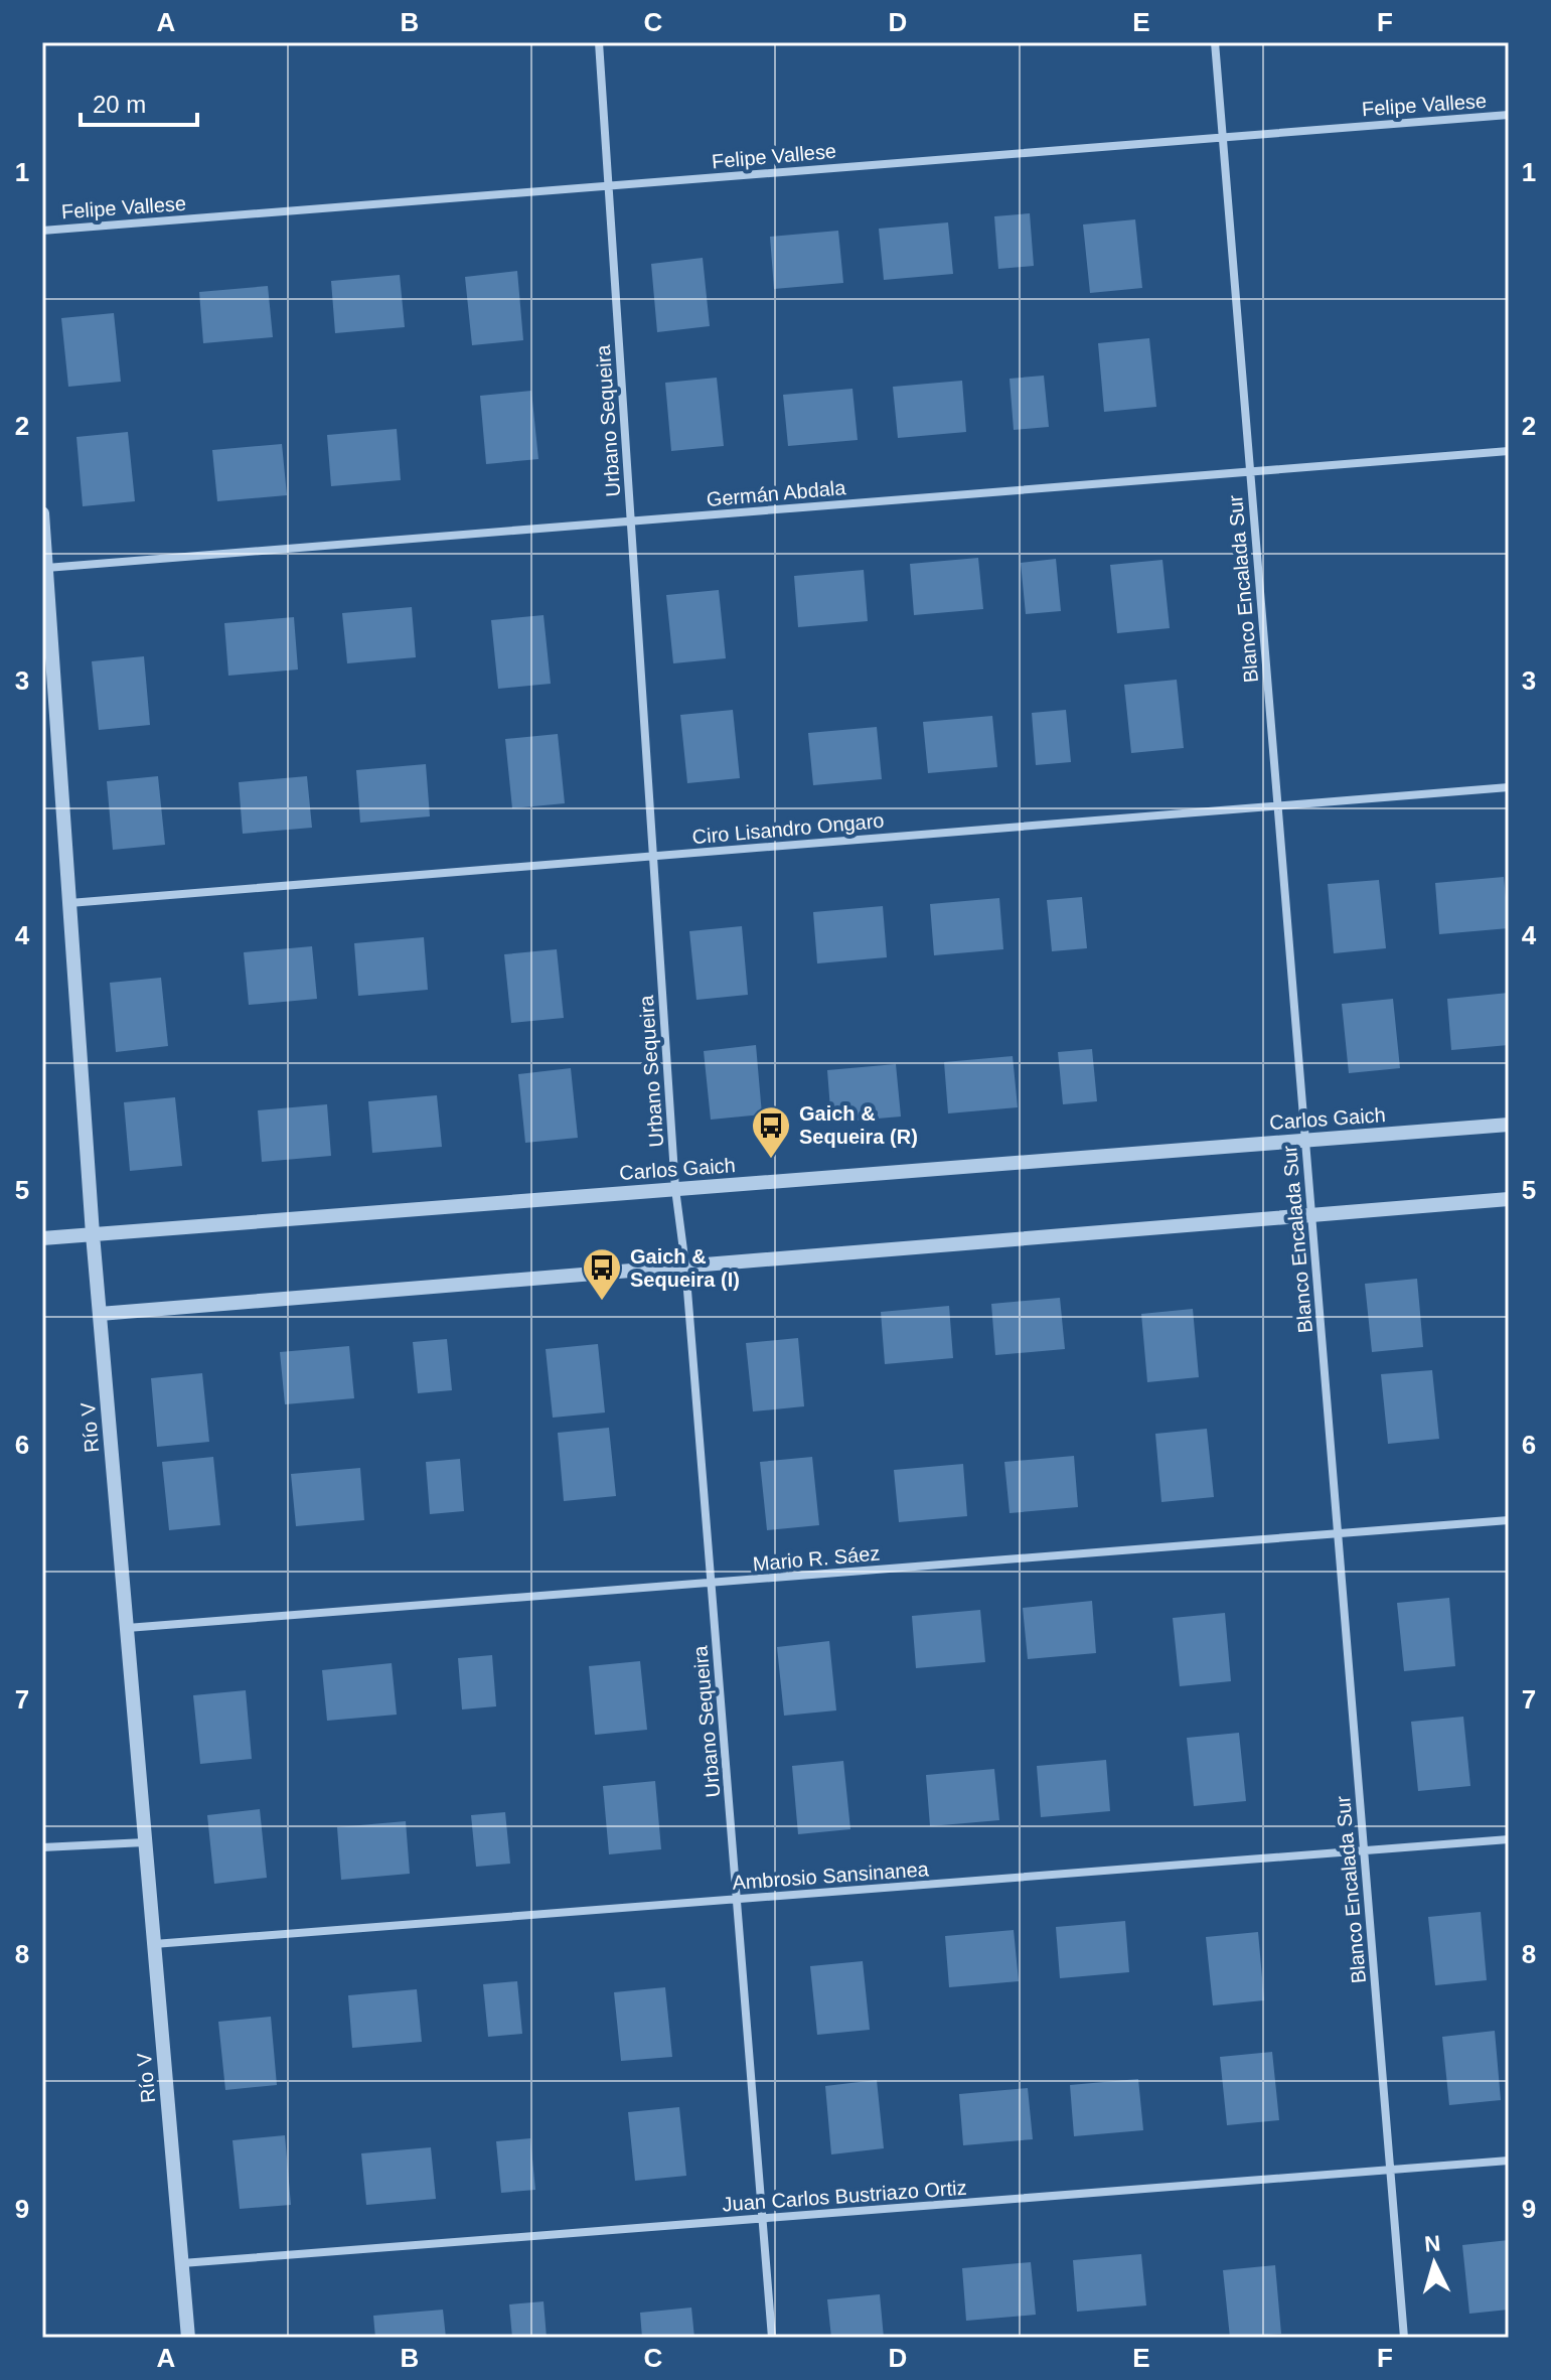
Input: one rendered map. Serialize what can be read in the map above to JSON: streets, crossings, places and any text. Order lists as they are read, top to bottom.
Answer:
{
  "streets": {
    "street": [
      "Felipe Vallese",
      "Urbano Sequeira",
      "Germán Abdala",
      "Blanco Encalada Sur",
      "Ciro Lisandro Ongaro",
      "Carlos Gaich",
      "Río V",
      "Mario R. Sáez",
      "Ambrosio Sansinanea",
      "Juan Carlos Bustriazo Ortiz"
    ]
  },
  "crossings": [
    ["Felipe Vallese", "Urbano Sequeira"],
    ["Felipe Vallese", "Blanco Encalada Sur"],
    ["Urbano Sequeira", "Germán Abdala"],
    ["Urbano Sequeira", "Ciro Lisandro Ongaro"],
    ["Urbano Sequeira", "Carlos Gaich"],
    ["Urbano Sequeira", "Mario R. Sáez"],
    ["Urbano Sequeira", "Ambrosio Sansinanea"],
    ["Urbano Sequeira", "Juan Carlos Bustriazo Ortiz"],
    ["Germán Abdala", "Blanco Encalada Sur"],
    ["Germán Abdala", "Río V"],
    ["Blanco Encalada Sur", "Ciro Lisandro Ongaro"],
    ["Blanco Encalada Sur", "Carlos Gaich"],
    ["Blanco Encalada Sur", "Mario R. Sáez"],
    ["Blanco Encalada Sur", "Ambrosio Sansinanea"],
    ["Blanco Encalada Sur", "Juan Carlos Bustriazo Ortiz"],
    ["Ciro Lisandro Ongaro", "Río V"],
    ["Carlos Gaich", "Río V"],
    ["Río V", "Mario R. Sáez"],
    ["Río V", "Ambrosio Sansinanea"],
    ["Río V", "Juan Carlos Bustriazo Ortiz"]
  ],
  "places": {
    "bus stop": ["Gaich & Sequeira (R)", "Gaich & Sequeira (I)"]
  },
  "scale_bar": "20 m",
  "north": "top",
  "grid": {
    "columns": [
      "A",
      "B",
      "C",
      "D",
      "E",
      "F"
    ],
    "rows": [
      "1",
      "2",
      "3",
      "4",
      "5",
      "6",
      "7",
      "8",
      "9"
    ]
  }
}
